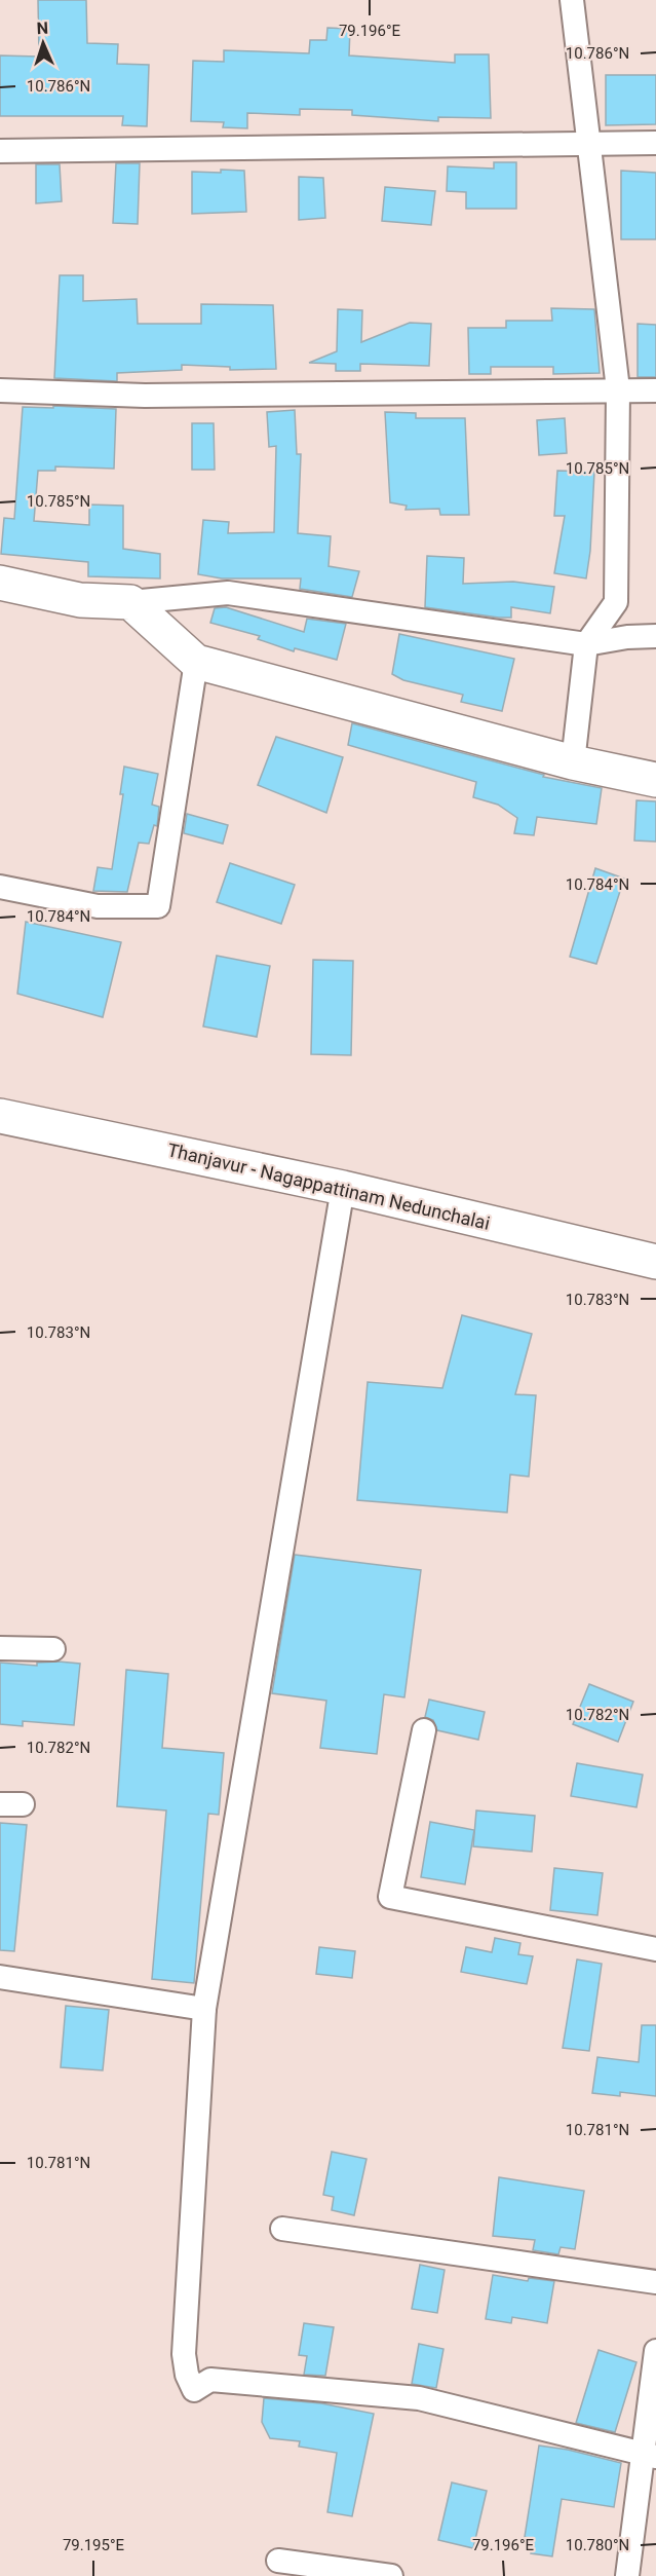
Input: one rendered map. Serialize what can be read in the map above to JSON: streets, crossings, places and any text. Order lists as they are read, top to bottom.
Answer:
{
  "streets": {
    "main road": ["Thanjavur - Nagappattinam Nedunchalai"]
  },
  "north": "top",
  "coordinates": [
    "79.196°E",
    "10.786°N",
    "10.785°N",
    "10.784°N",
    "10.783°N",
    "10.782°N",
    "10.781°N",
    "10.780°N",
    "79.195°E"
  ]
}
